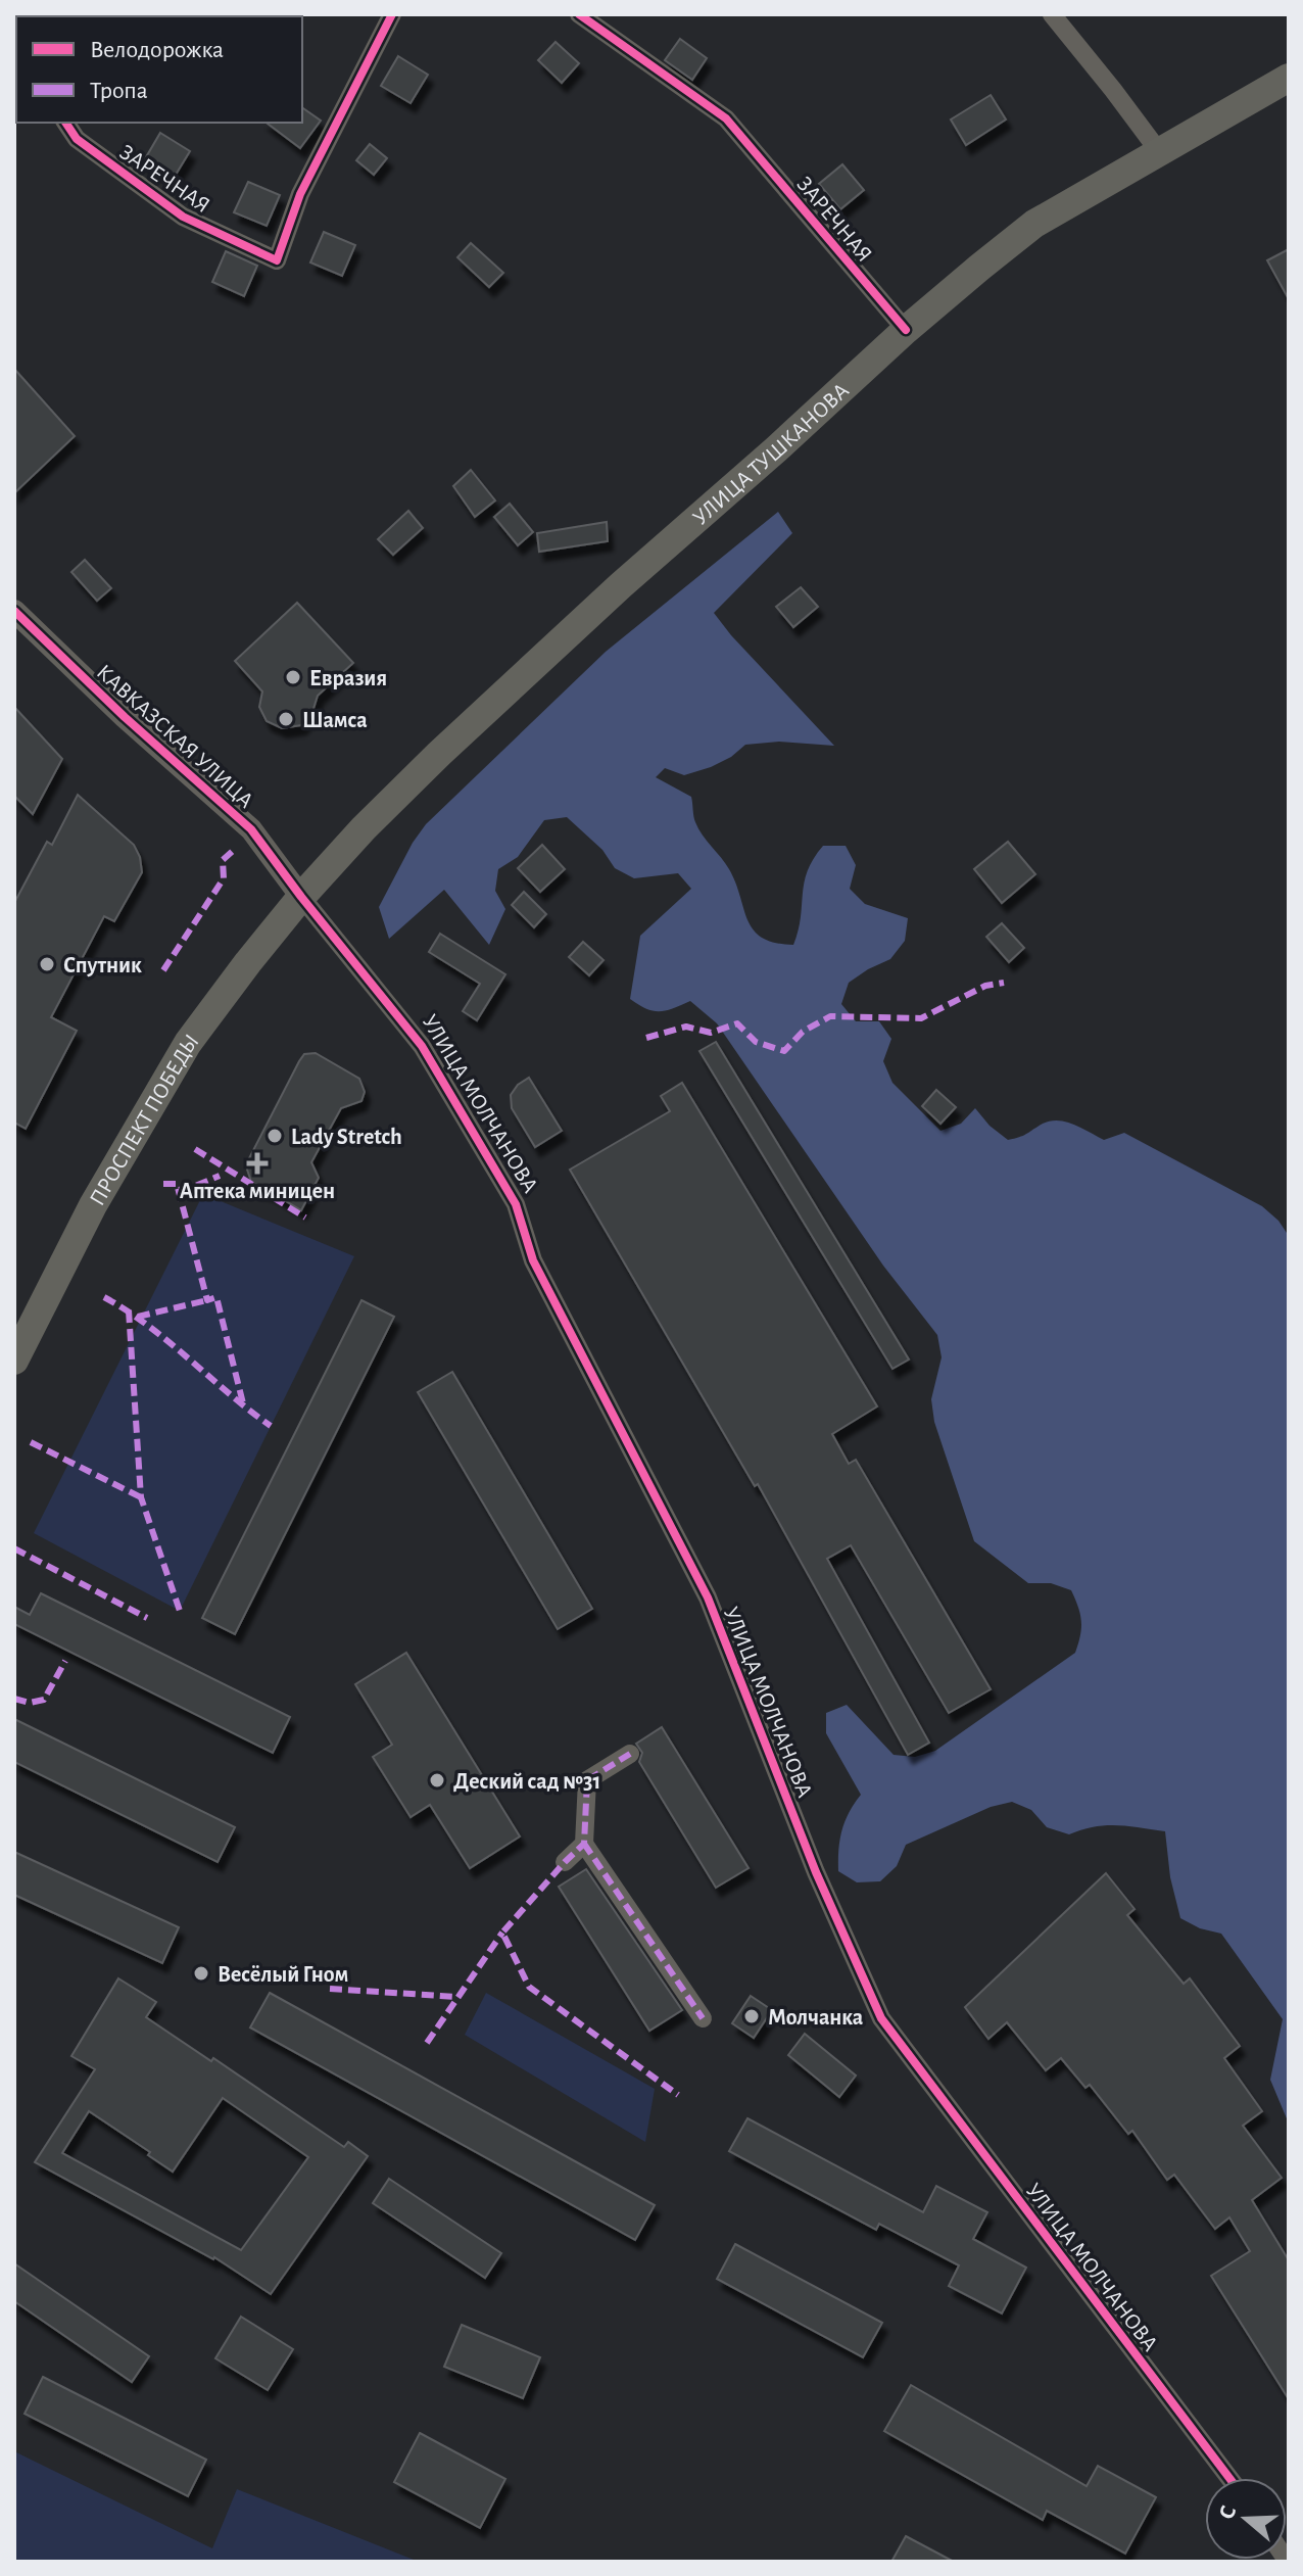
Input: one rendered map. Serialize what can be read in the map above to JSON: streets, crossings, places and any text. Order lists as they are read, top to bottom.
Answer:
{
  "streets": {
    "main road": ["УЛИЦА ТУШКАНОВА", "ПРОСПЕКТ ПОБЕДЫ"],
    "street": ["ЗАРЕЧНАЯ", "КАВКАЗСКАЯ УЛИЦА", "УЛИЦА МОЛЧАНОВА"]
  },
  "crossings": [
    ["ЗАРЕЧНАЯ", "УЛИЦА ТУШКАНОВА"],
    ["УЛИЦА ТУШКАНОВА", "КАВКАЗСКАЯ УЛИЦА"],
    ["УЛИЦА ТУШКАНОВА", "УЛИЦА МОЛЧАНОВА"],
    ["УЛИЦА ТУШКАНОВА", "ПРОСПЕКТ ПОБЕДЫ"],
    ["КАВКАЗСКАЯ УЛИЦА", "УЛИЦА МОЛЧАНОВА"],
    ["КАВКАЗСКАЯ УЛИЦА", "ПРОСПЕКТ ПОБЕДЫ"],
    ["УЛИЦА МОЛЧАНОВА", "ПРОСПЕКТ ПОБЕДЫ"]
  ],
  "places": {
    "other": [
      "Евразия",
      "Шамса",
      "Спутник",
      "Lady Stretch",
      "Деский сад №31",
      "Весёлый Гном",
      "Молчанка"
    ],
    "health": ["Аптека миницен"]
  },
  "legend": ["Велодорожка", "Тропа"],
  "north": "left"
}
